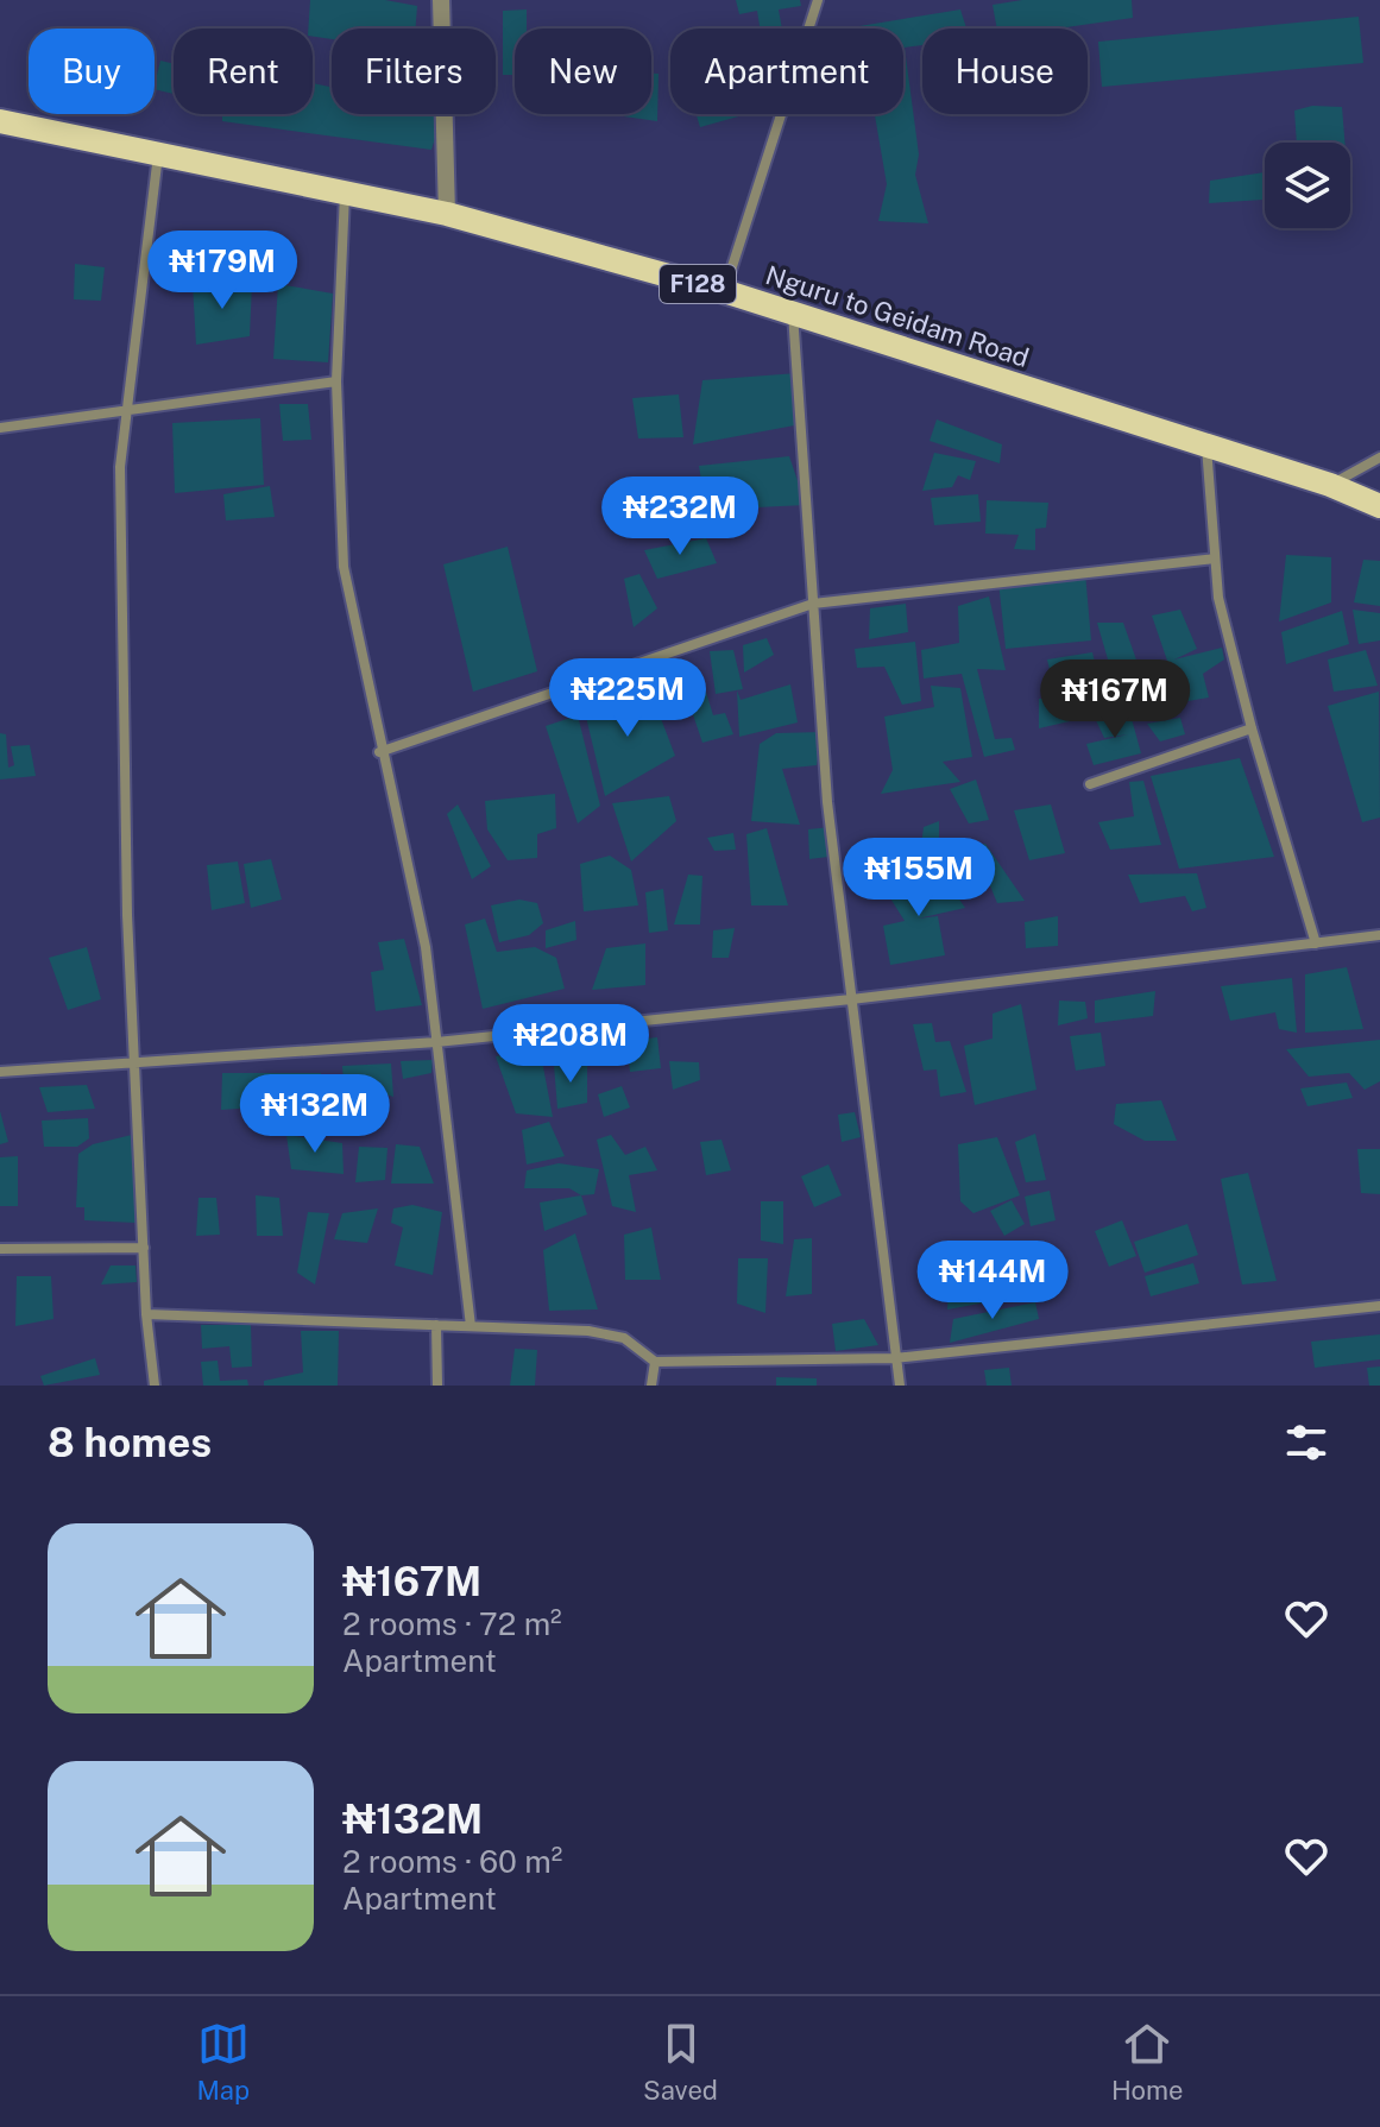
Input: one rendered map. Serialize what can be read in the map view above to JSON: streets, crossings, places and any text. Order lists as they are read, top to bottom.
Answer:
{
  "streets": {
    "main road": ["F128", "Nguru to Geidam Road"]
  },
  "page": {
    "chip": [
      "Buy",
      "Rent",
      "Filters",
      "New",
      "Apartment",
      "House"
    ],
    "price": [
      "₦179M",
      "₦232M",
      "₦225M",
      "₦167M",
      "₦155M",
      "₦208M",
      "₦132M",
      "₦144M"
    ],
    "heading": "8 homes",
    "list": [
      {
        "name": "₦167M",
        "note": "2 rooms · 72 m² · Apartment"
      },
      {
        "name": "₦132M",
        "note": "2 rooms · 60 m² · Apartment"
      }
    ],
    "tabs": ["Map", "Saved", "Home"]
  }
}
